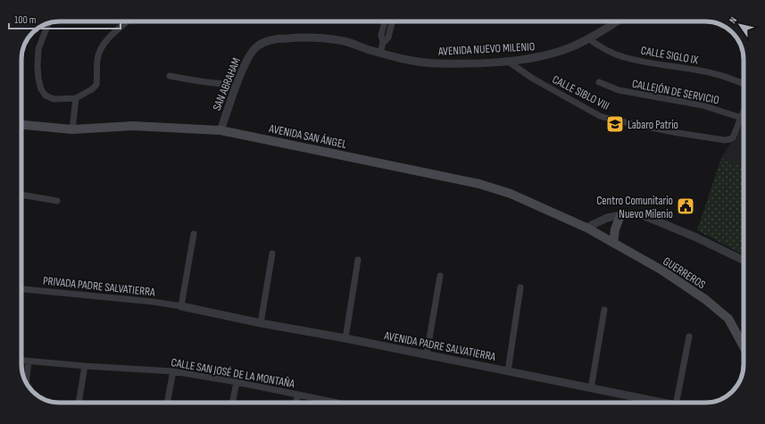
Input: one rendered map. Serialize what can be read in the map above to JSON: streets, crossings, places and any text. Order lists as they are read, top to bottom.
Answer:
{
  "streets": {
    "main road": ["AVENIDA SAN ÁNGEL", "GUERREROS"],
    "street": [
      "AVENIDA NUEVO MILENIO",
      "CALLE SIGLO IX",
      "SAN ABRAHAM",
      "CALLEJÓN DE SERVICIO",
      "CALLE SIBLO VIII",
      "PRIVADA PADRE SALVATIERRA",
      "AVENIDA PADRE SALVATIERRA",
      "CALLE SAN JOSÉ DE LA MONTAÑA"
    ]
  },
  "crossings": [
    ["AVENIDA NUEVO MILENIO", "CALLE SIGLO IX"],
    ["AVENIDA NUEVO MILENIO", "SAN ABRAHAM"],
    ["AVENIDA NUEVO MILENIO", "CALLE SIBLO VIII"],
    ["SAN ABRAHAM", "AVENIDA SAN ÁNGEL"],
    ["CALLEJÓN DE SERVICIO", "CALLE SIBLO VIII"],
    ["AVENIDA SAN ÁNGEL", "GUERREROS"],
    ["PRIVADA PADRE SALVATIERRA", "AVENIDA PADRE SALVATIERRA"]
  ],
  "places": {
    "school or university": ["Labaro Patrio"],
    "public building": ["Centro Comunitario Nuevo Milenio"]
  },
  "scale_bar": "100 m",
  "north": "top left"
}
